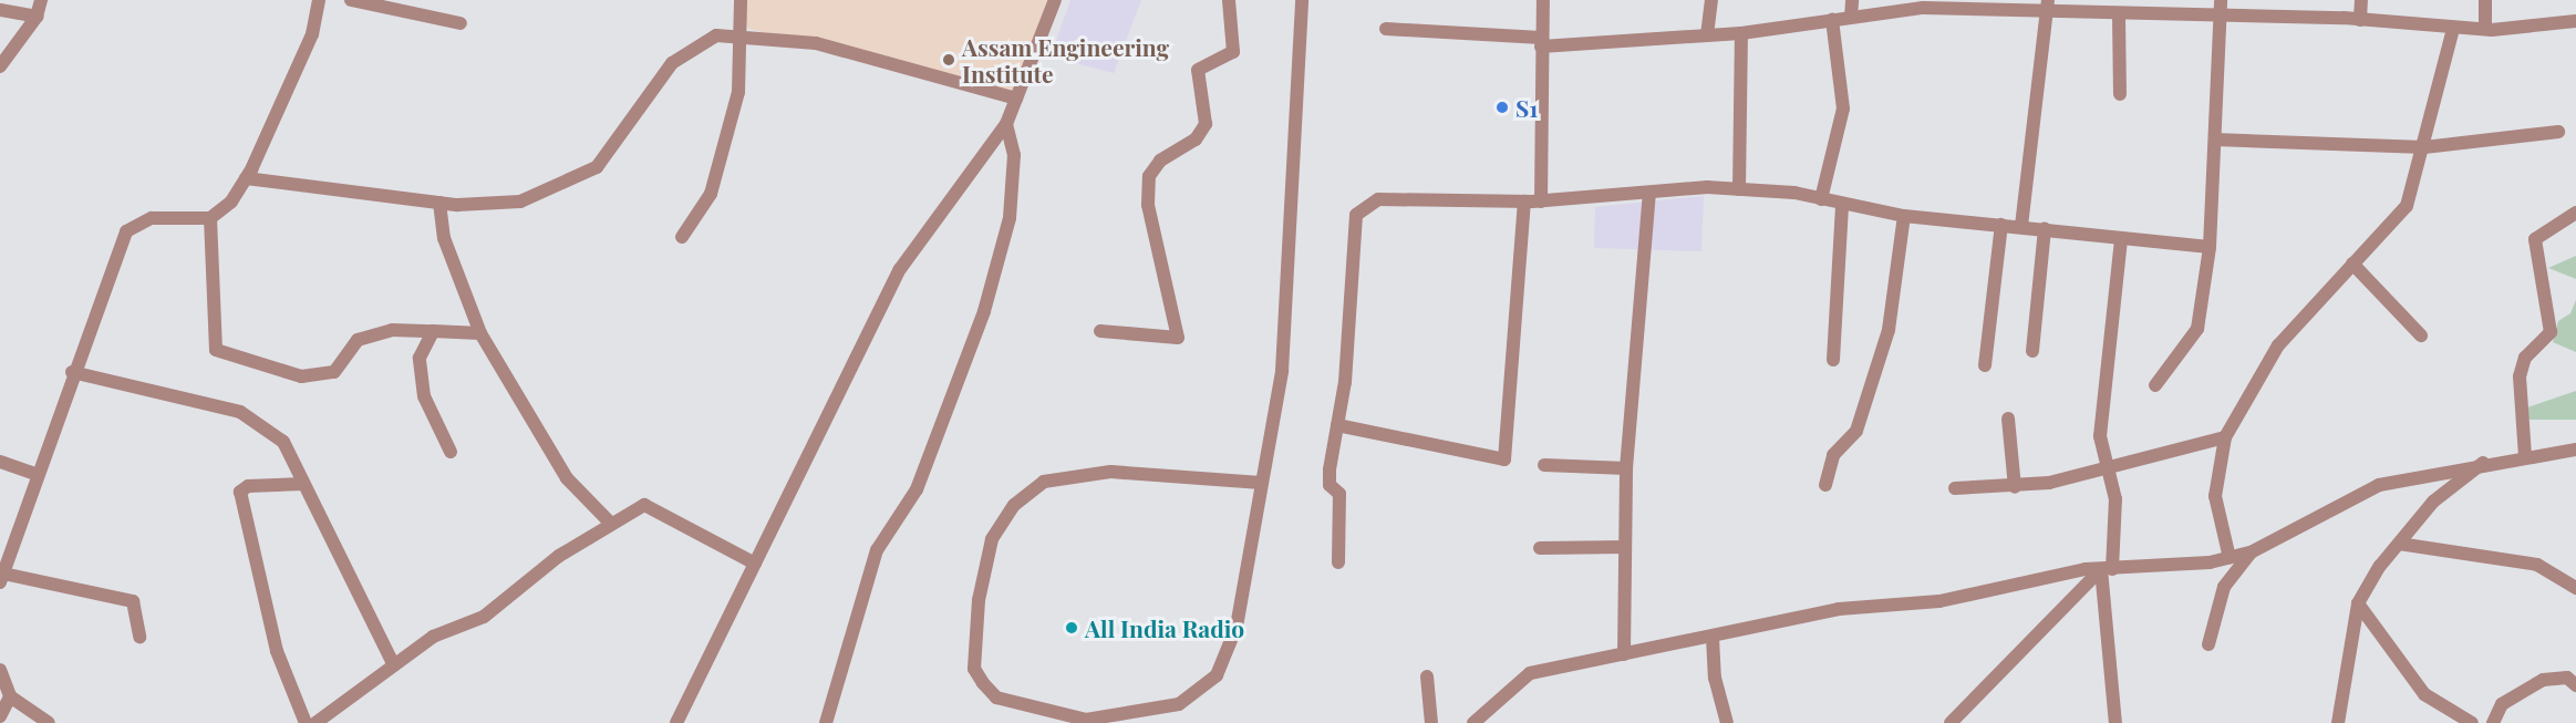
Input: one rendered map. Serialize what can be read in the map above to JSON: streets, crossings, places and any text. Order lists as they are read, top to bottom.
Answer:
{
  "places": ["Assam Engineering Institute", "S1", "All India Radio"]
}
